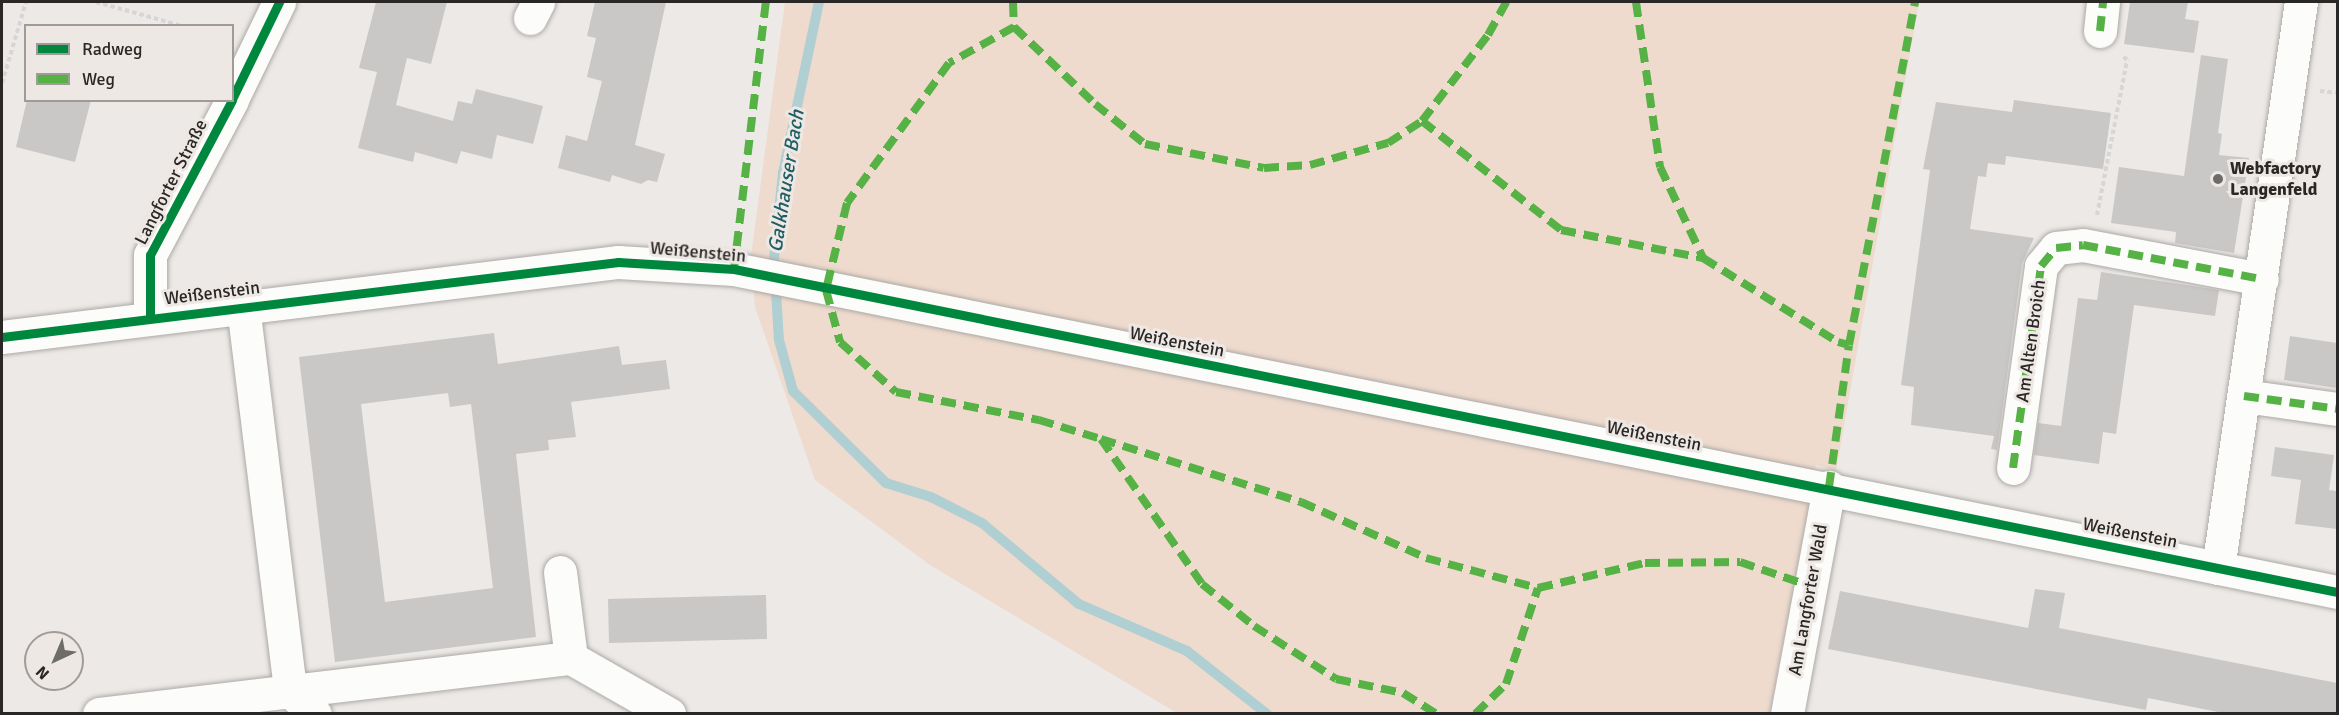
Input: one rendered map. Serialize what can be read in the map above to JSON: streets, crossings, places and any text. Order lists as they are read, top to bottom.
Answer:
{
  "streets": {
    "street": [
      "Langforter Straße",
      "Weißenstein",
      "Am Alten Broich",
      "Am Langforter Wald"
    ]
  },
  "crossings": [
    ["Langforter Straße", "Weißenstein"],
    ["Weißenstein", "Am Langforter Wald"]
  ],
  "water": ["Galkhauser Bach"],
  "places": ["Webfactory Langenfeld"],
  "legend": ["Radweg", "Weg"],
  "north": "bottom left"
}
